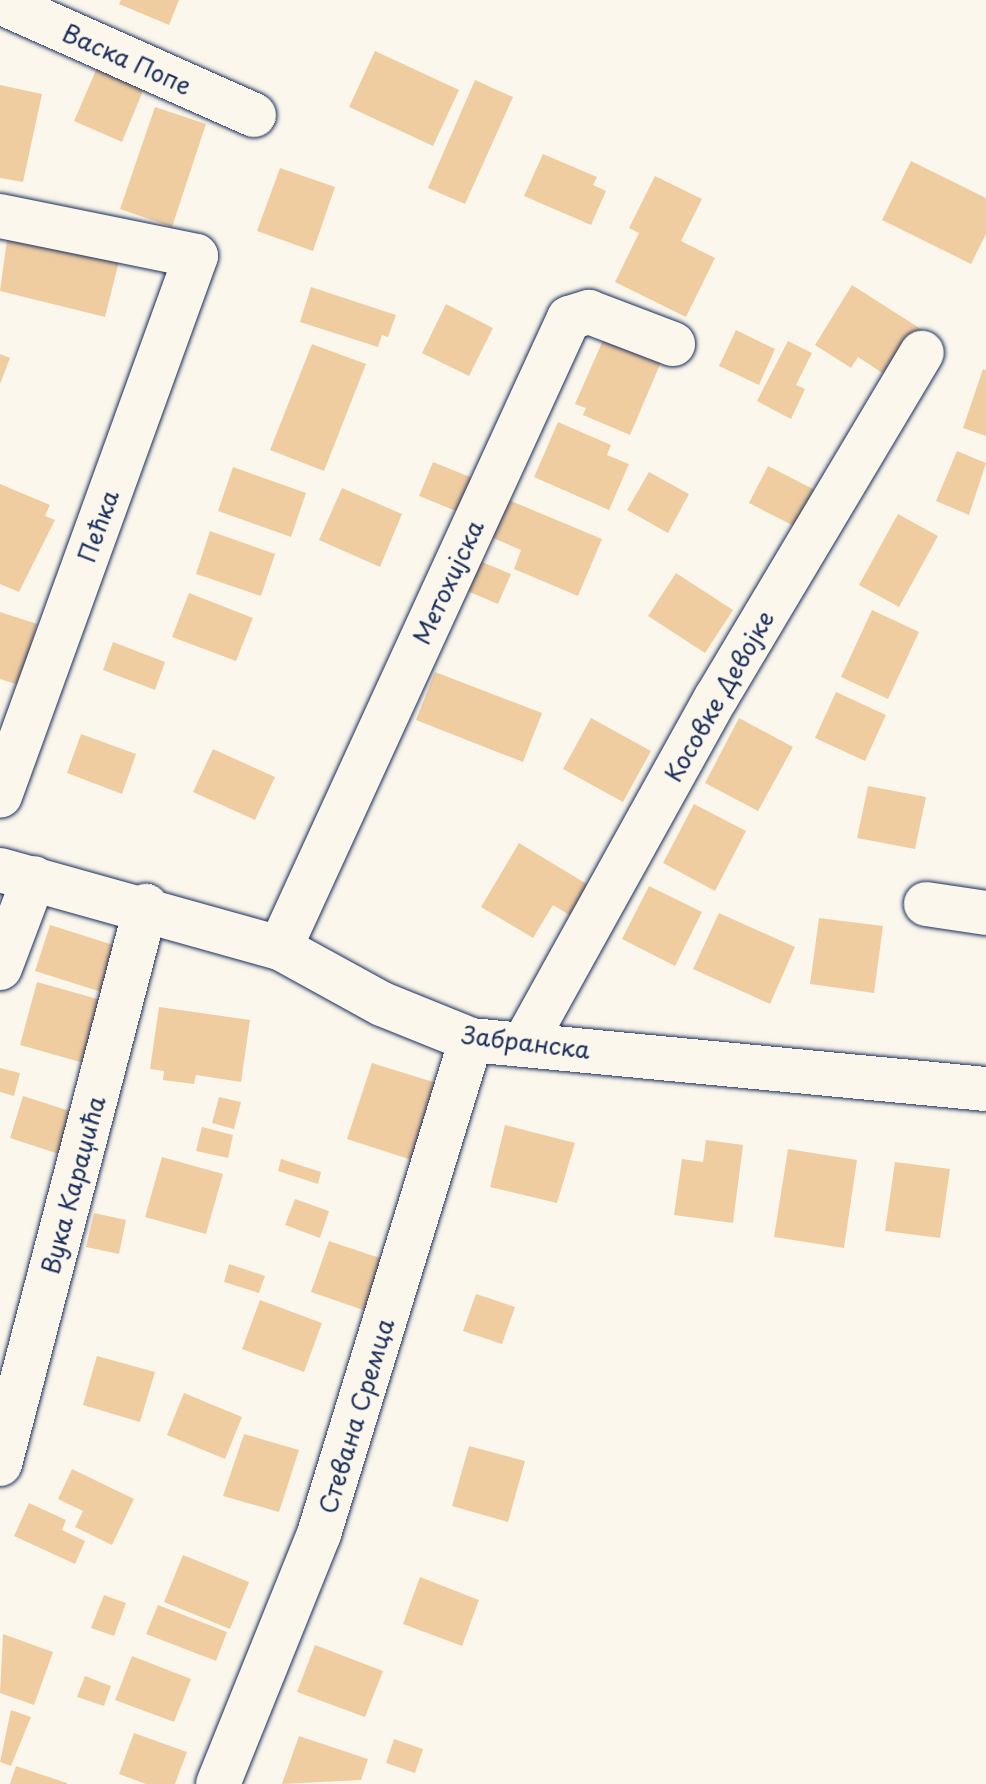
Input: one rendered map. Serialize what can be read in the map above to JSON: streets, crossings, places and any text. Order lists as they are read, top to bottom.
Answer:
{
  "streets": {
    "street": [
      "Васка Попе",
      "Пећка",
      "Метохијска",
      "Косовке Девојке",
      "Забранска",
      "Вука Караџића",
      "Стевана Сремца"
    ]
  },
  "crossings": [
    ["Метохијска", "Забранска"],
    ["Косовке Девојке", "Забранска"],
    ["Забранска", "Вука Караџића"],
    ["Забранска", "Стевана Сремца"]
  ]
}
